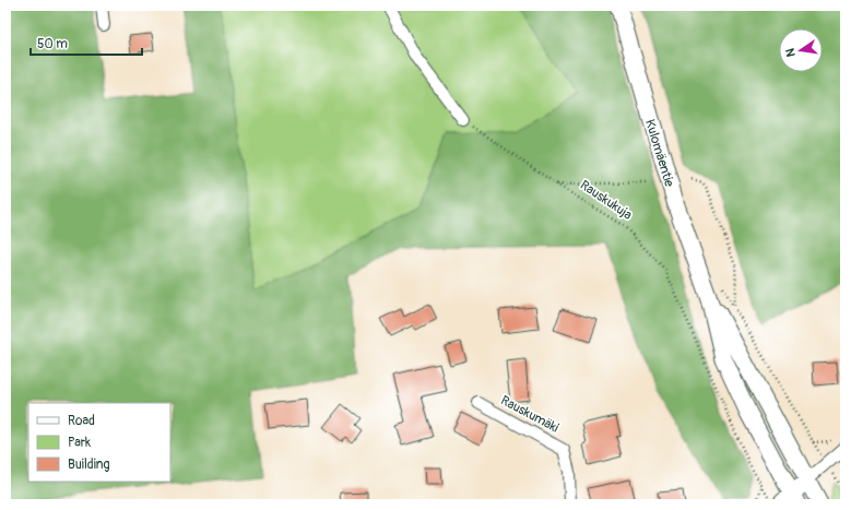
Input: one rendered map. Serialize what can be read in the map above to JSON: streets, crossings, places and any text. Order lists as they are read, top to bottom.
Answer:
{
  "streets": {
    "main road": ["Kulomäentie"],
    "street": ["Rauskumäki"],
    "path": ["Rauskukuja"]
  },
  "legend": ["Road", "Park", "Building"],
  "scale_bar": "50 m",
  "north": "left"
}
